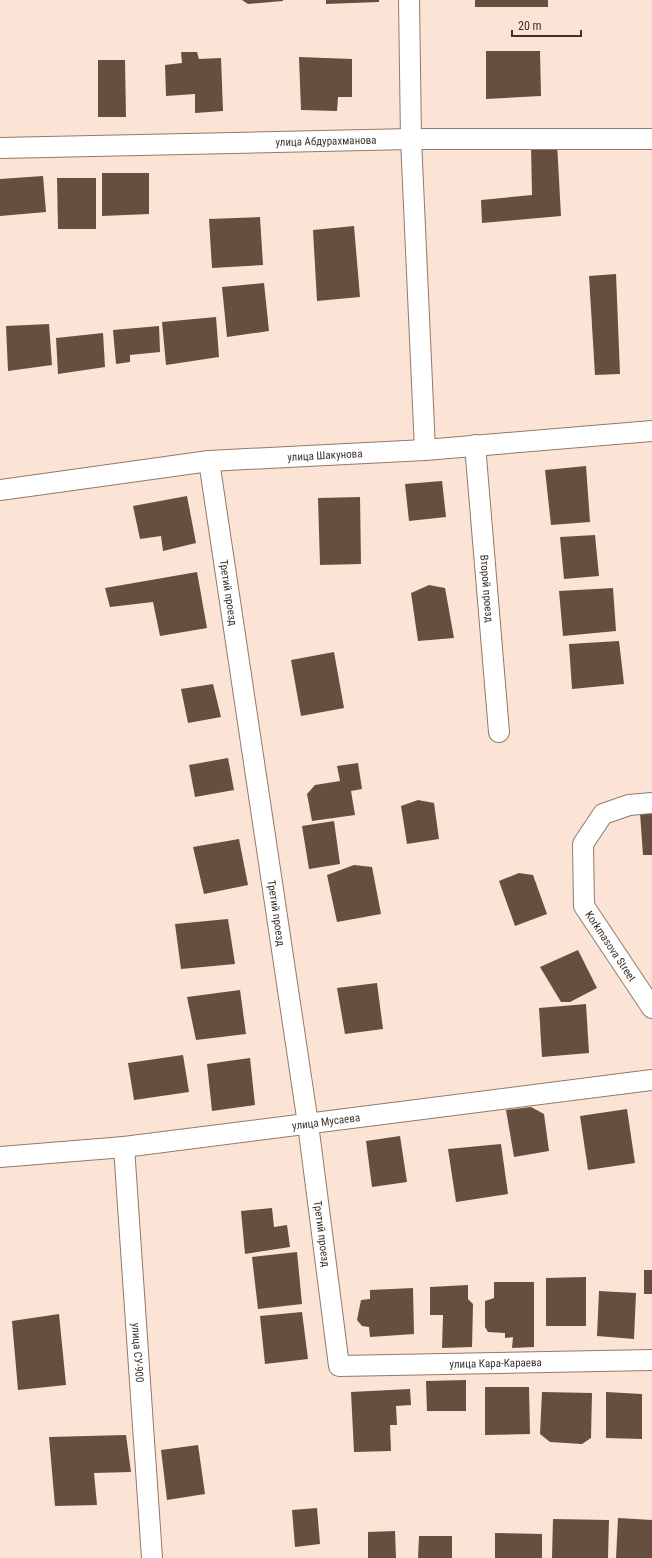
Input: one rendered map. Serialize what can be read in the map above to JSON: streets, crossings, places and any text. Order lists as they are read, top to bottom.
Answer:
{
  "streets": {
    "street": [
      "улица Абдурахманова",
      "улица Шакунова",
      "Второй проезд",
      "Третий проезд",
      "Korkmasova Street",
      "улица Мусаева",
      "улица СУ-900",
      "улица Кара-Караева"
    ]
  },
  "crossings": [
    ["улица Шакунова", "Второй проезд"],
    ["улица Шакунова", "Третий проезд"],
    ["Третий проезд", "улица Мусаева"],
    ["Третий проезд", "улица Кара-Караева"],
    ["улица Мусаева", "улица СУ-900"]
  ],
  "scale_bar": "20 m"
}
